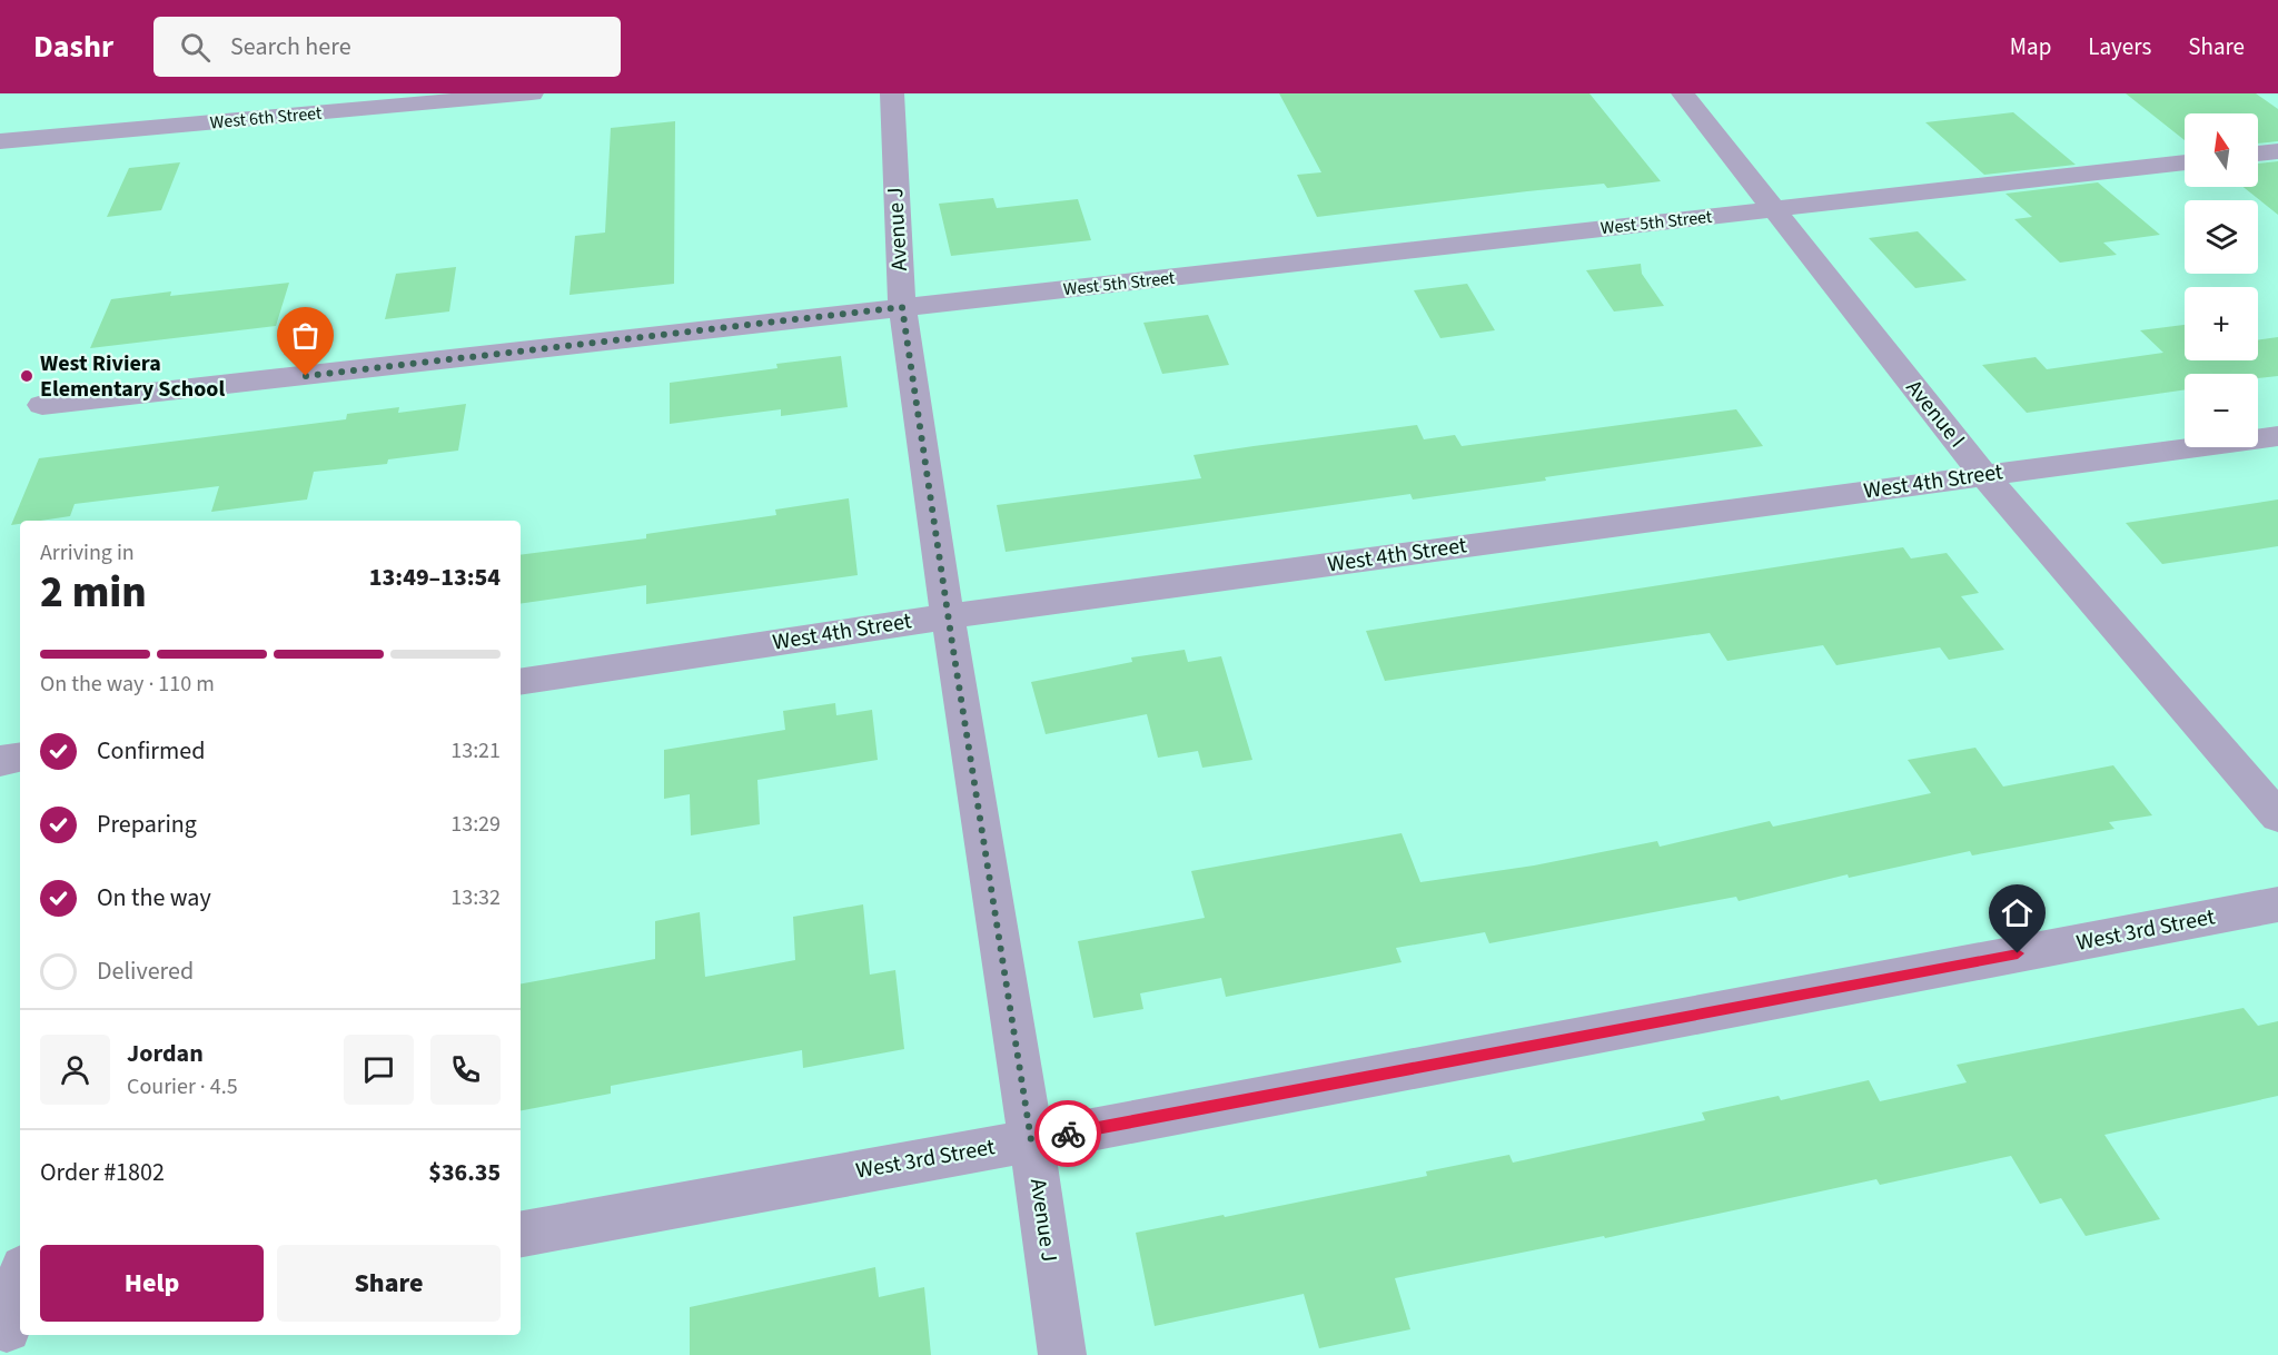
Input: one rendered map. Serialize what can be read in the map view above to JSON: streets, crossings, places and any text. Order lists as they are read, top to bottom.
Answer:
{
  "streets": {
    "street": [
      "West 6th Street",
      "West 5th Street",
      "Avenue J",
      "Avenue I",
      "West 4th Street",
      "West 3rd Street"
    ]
  },
  "crossings": [
    ["West 5th Street", "Avenue J"],
    ["West 5th Street", "Avenue I"],
    ["Avenue J", "West 4th Street"],
    ["Avenue J", "West 3rd Street"],
    ["Avenue I", "West 4th Street"]
  ],
  "places": ["West Riviera Elementary School"],
  "north": "top",
  "page": {
    "header": "Dashr",
    "search": "Search here",
    "nav": ["Map", "Layers", "Share"],
    "map_buttons": ["+", "−"],
    "heading": ["2 min", "Arriving in", "13:49–13:54"],
    "panel": [
      "Jordan",
      "Courier · 4.5",
      "Order #1802",
      "$36.35"
    ],
    "bar": "On the way · 110 m",
    "list": [
      ["Confirmed", "13:21"],
      ["Preparing", "13:29"],
      ["On the way", "13:32"],
      "Delivered"
    ],
    "buttons": ["Help", "Share"]
  }
}
